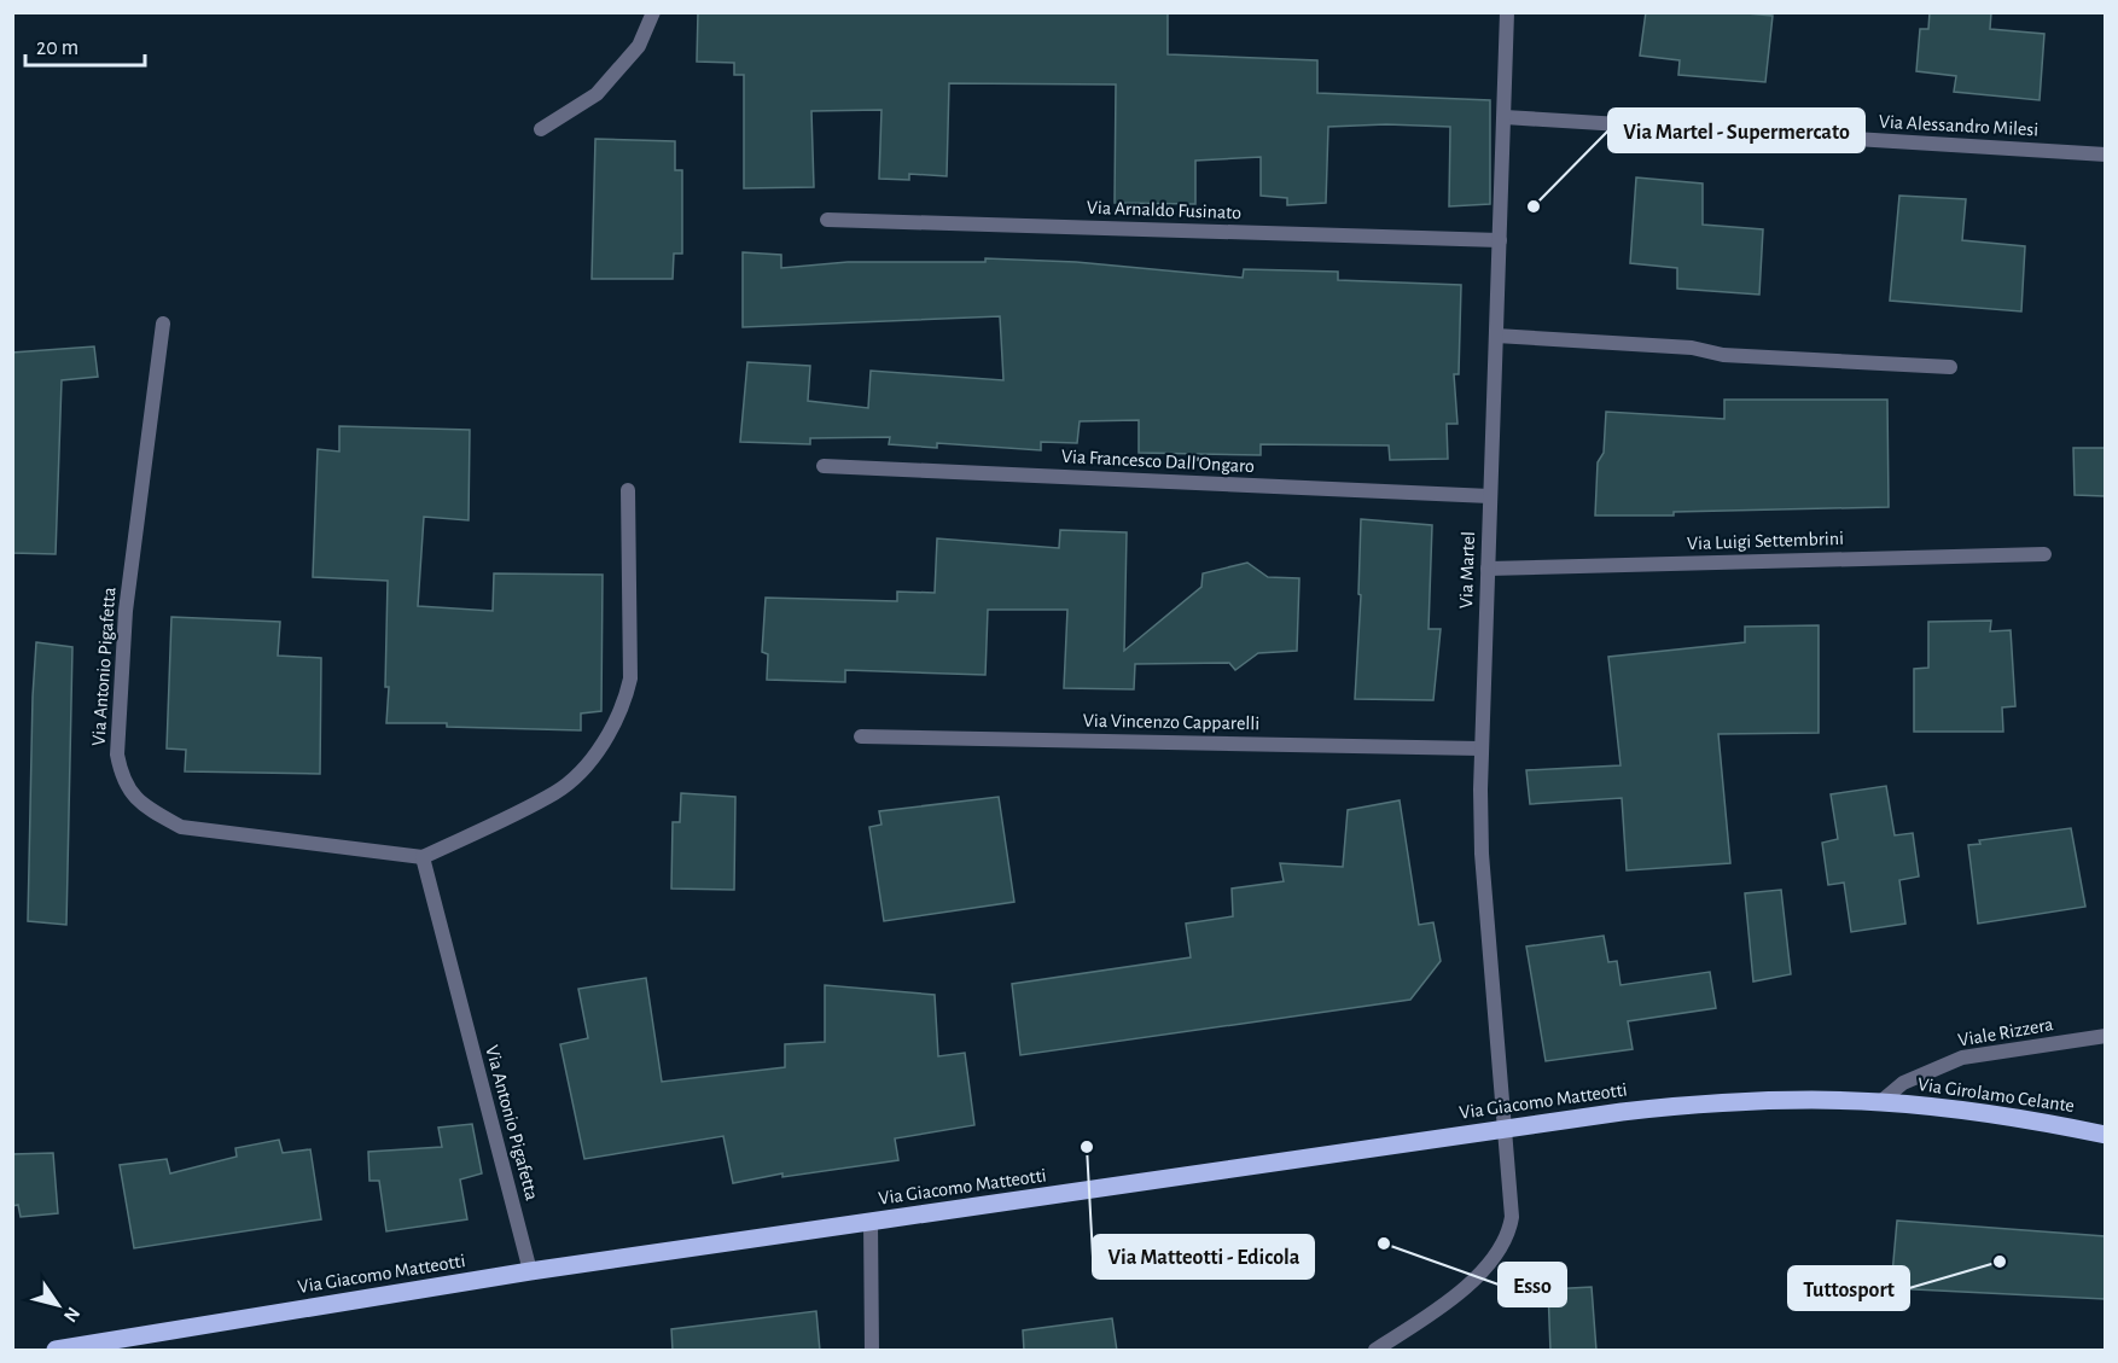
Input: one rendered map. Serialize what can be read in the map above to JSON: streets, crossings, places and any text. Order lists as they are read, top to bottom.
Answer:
{
  "streets": {
    "main road": ["Via Girolamo Celante", "Via Giacomo Matteotti"],
    "street": [
      "Via Alessandro Milesi",
      "Via Arnaldo Fusinato",
      "Via Francesco Dall'Ongaro",
      "Via Luigi Settembrini",
      "Via Martel",
      "Via Antonio Pigafetta",
      "Via Vincenzo Capparelli",
      "Viale Rizzera"
    ]
  },
  "crossings": [
    ["Via Alessandro Milesi", "Via Martel"],
    ["Via Arnaldo Fusinato", "Via Martel"],
    ["Via Francesco Dall'Ongaro", "Via Martel"],
    ["Via Luigi Settembrini", "Via Martel"],
    ["Via Martel", "Via Vincenzo Capparelli"],
    ["Via Martel", "Via Giacomo Matteotti"],
    ["Via Antonio Pigafetta", "Via Giacomo Matteotti"],
    ["Viale Rizzera", "Via Girolamo Celante"],
    ["Viale Rizzera", "Via Giacomo Matteotti"],
    ["Via Girolamo Celante", "Via Giacomo Matteotti"]
  ],
  "places": [
    "Via Martel - Supermercato",
    "Via Matteotti - Edicola",
    "Esso",
    "Tuttosport"
  ],
  "scale_bar": "20 m",
  "north": "bottom right"
}
